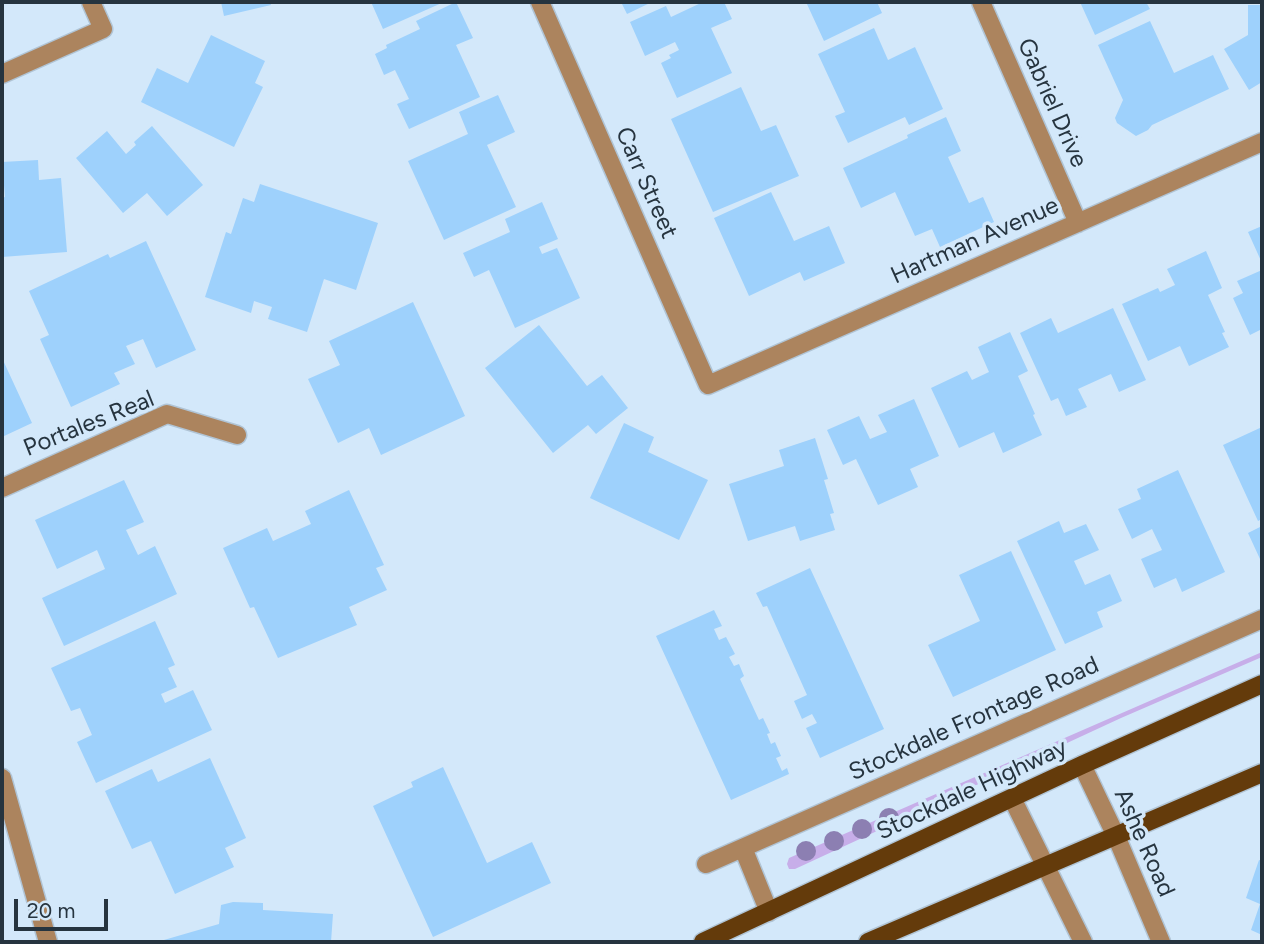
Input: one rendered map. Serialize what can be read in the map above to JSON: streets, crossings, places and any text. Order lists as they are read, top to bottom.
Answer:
{
  "streets": {
    "main road": ["Stockdale Highway"],
    "street": [
      "Gabriel Drive",
      "Carr Street",
      "Hartman Avenue",
      "Portales Real",
      "Stockdale Frontage Road",
      "Ashe Road"
    ]
  },
  "crossings": [
    ["Gabriel Drive", "Hartman Avenue"],
    ["Carr Street", "Hartman Avenue"],
    ["Stockdale Highway", "Ashe Road"]
  ],
  "scale_bar": "20 m"
}
